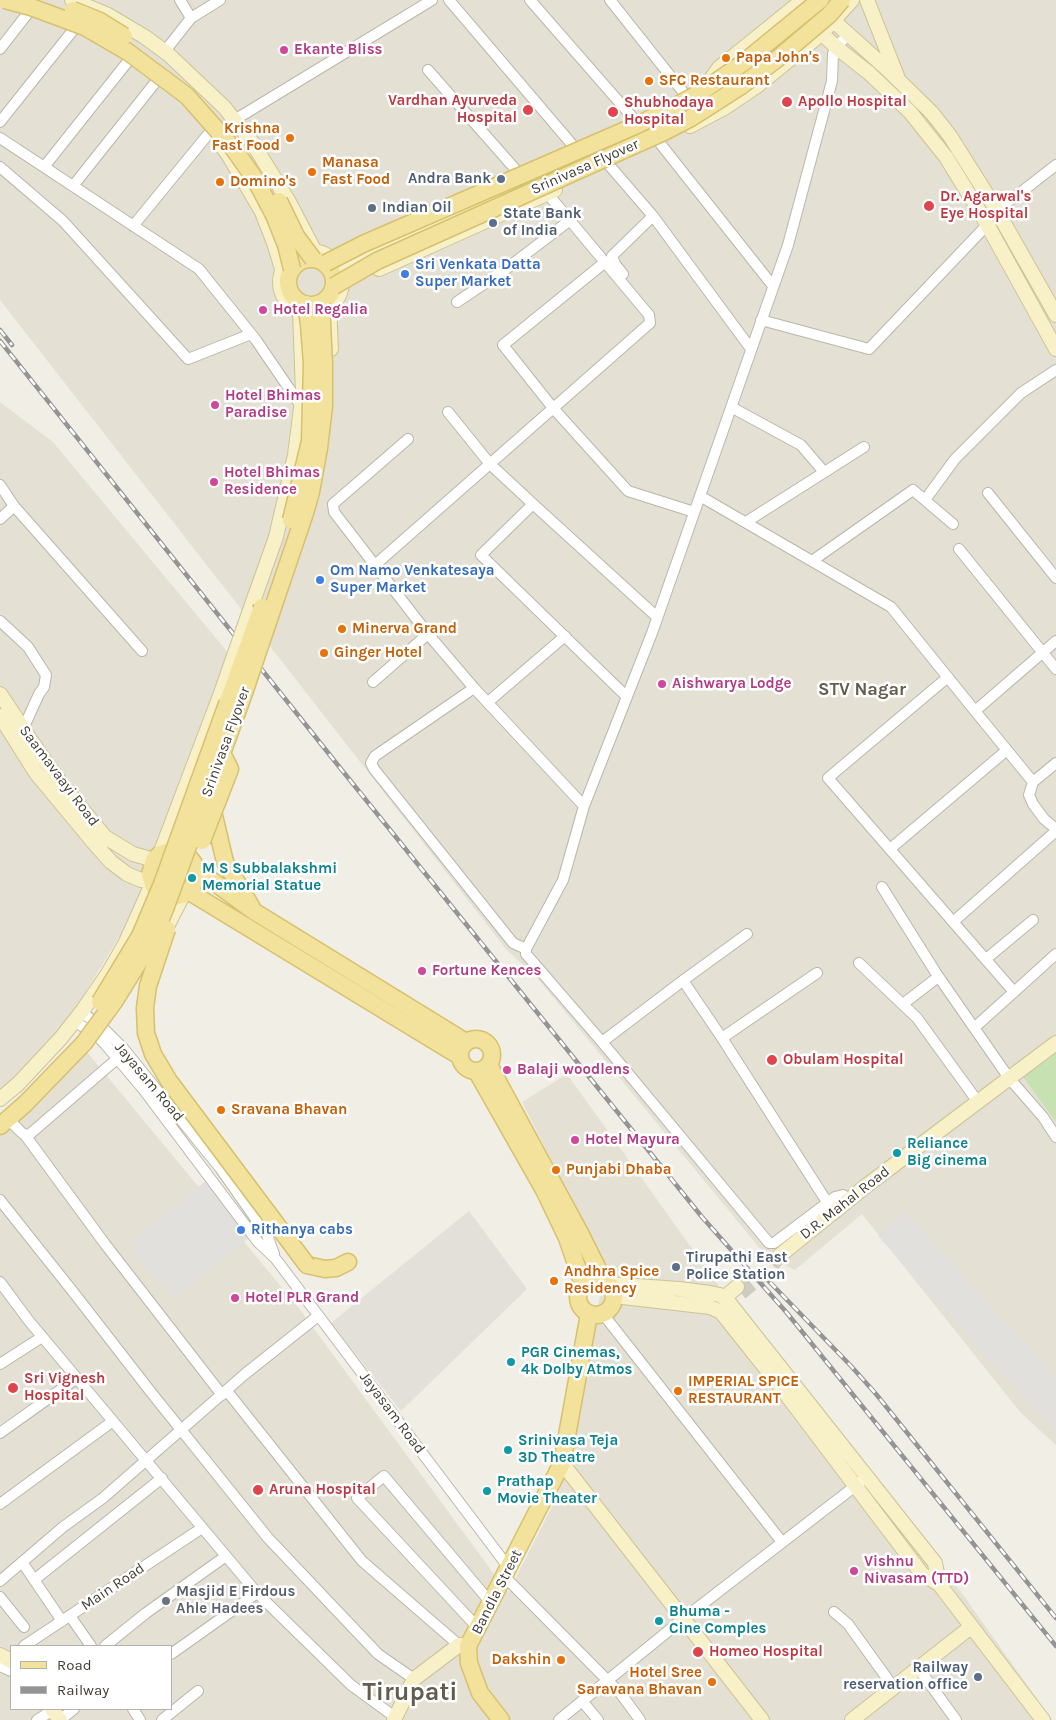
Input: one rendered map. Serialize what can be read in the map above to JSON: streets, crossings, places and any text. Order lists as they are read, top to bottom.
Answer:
{
  "streets": {
    "main road": ["Srinivasa Flyover", "Bandla Street"],
    "street": [
      "Saamavaayi Road",
      "Jayasam Road",
      "D.R. Mahal Road",
      "Main Road"
    ]
  },
  "crossings": [
    ["Jayasam Road", "Bandla Street"]
  ],
  "districts": ["STV Nagar", "Tirupati"],
  "places": [
    "Ekante Bliss",
    "Papa John's",
    "SFC Restaurant",
    "Apollo Hospital",
    "Vardhan Ayurveda Hospital",
    "Shubhodaya Hospital",
    "Krishna Fast Food",
    "Manasa Fast Food",
    "Andra Bank",
    "Domino's",
    "Dr. Agarwal's Eye Hospital",
    "Indian Oil",
    "State Bank of India",
    "Sri Venkata Datta Super Market",
    "Hotel Regalia",
    "Hotel Bhimas Paradise",
    "Hotel Bhimas Residence",
    "Om Namo Venkatesaya Super Market",
    "Minerva Grand",
    "Ginger Hotel",
    "Aishwarya Lodge",
    "M S Subbalakshmi Memorial Statue",
    "Fortune Kences",
    "Obulam Hospital",
    "Balaji woodlens",
    "Sravana Bhavan",
    "Hotel Mayura",
    "Reliance Big cinema",
    "Punjabi Dhaba",
    "Rithanya cabs",
    "Tirupathi East Police Station",
    "Andhra Spice Residency",
    "Hotel PLR Grand",
    "PGR Cinemas, 4k Dolby Atmos",
    "Sri Vignesh Hospital",
    "IMPERIAL SPICE RESTAURANT",
    "Srinivasa Teja 3D Theatre",
    "Aruna Hospital",
    "Prathap Movie Theater",
    "Vishnu Nivasam (TTD)",
    "Masjid E Firdous Ahle Hadees",
    "Bhuma - Cine Comples",
    "Homeo Hospital",
    "Dakshin",
    "Railway reservation office",
    "Hotel Sree Saravana Bhavan"
  ],
  "legend": ["Road", "Railway"]
}
